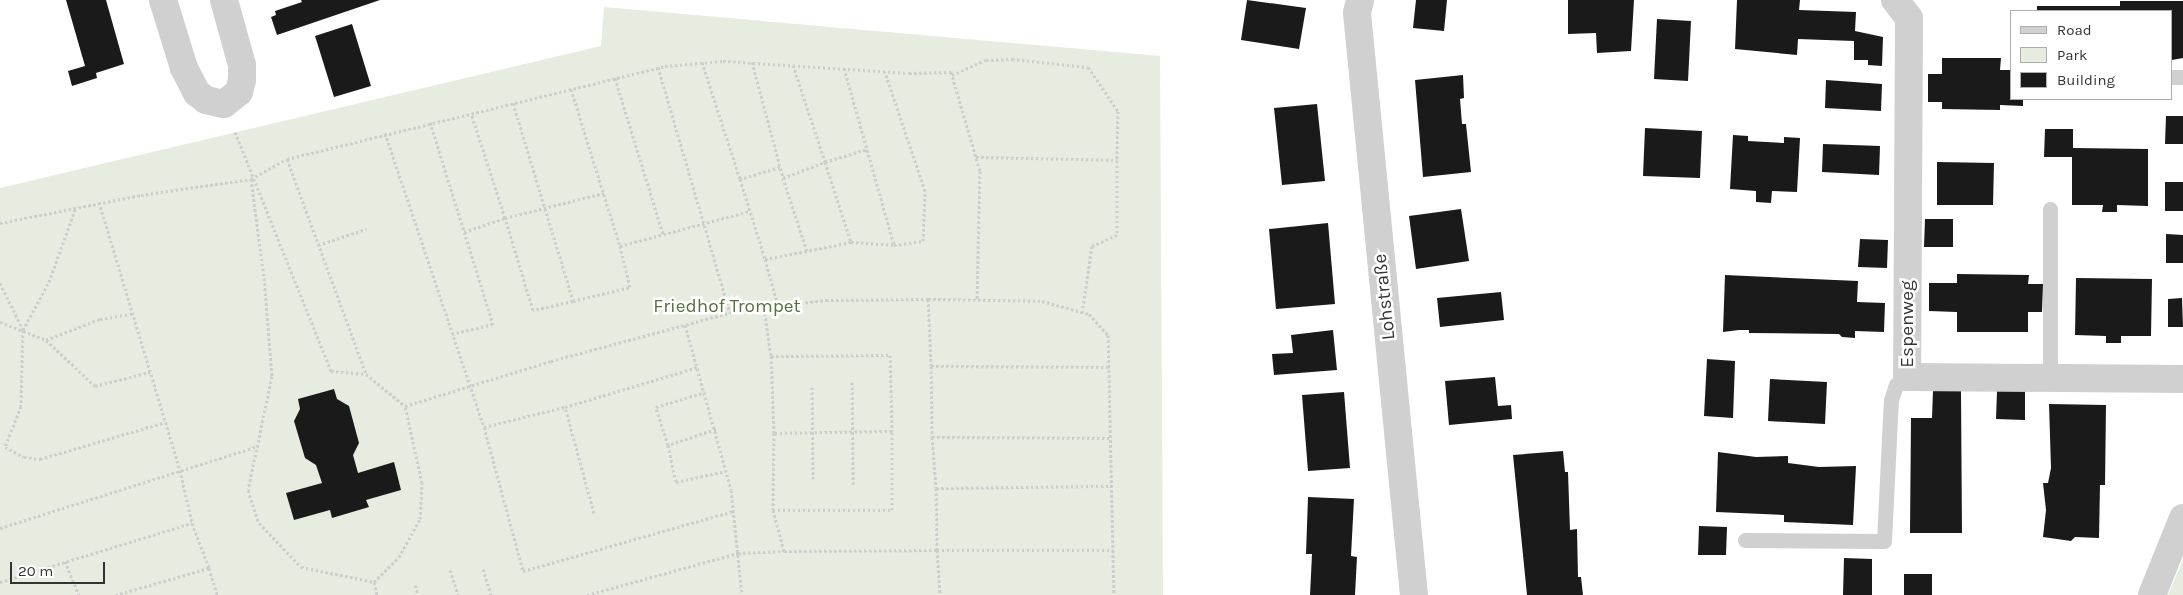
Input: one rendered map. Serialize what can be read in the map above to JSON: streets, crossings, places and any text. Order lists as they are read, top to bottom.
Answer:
{
  "streets": {
    "street": ["Lohstraße", "Espenweg"]
  },
  "parks": ["Friedhof Trompet"],
  "legend": ["Road", "Park", "Building"],
  "scale_bar": "20 m"
}
